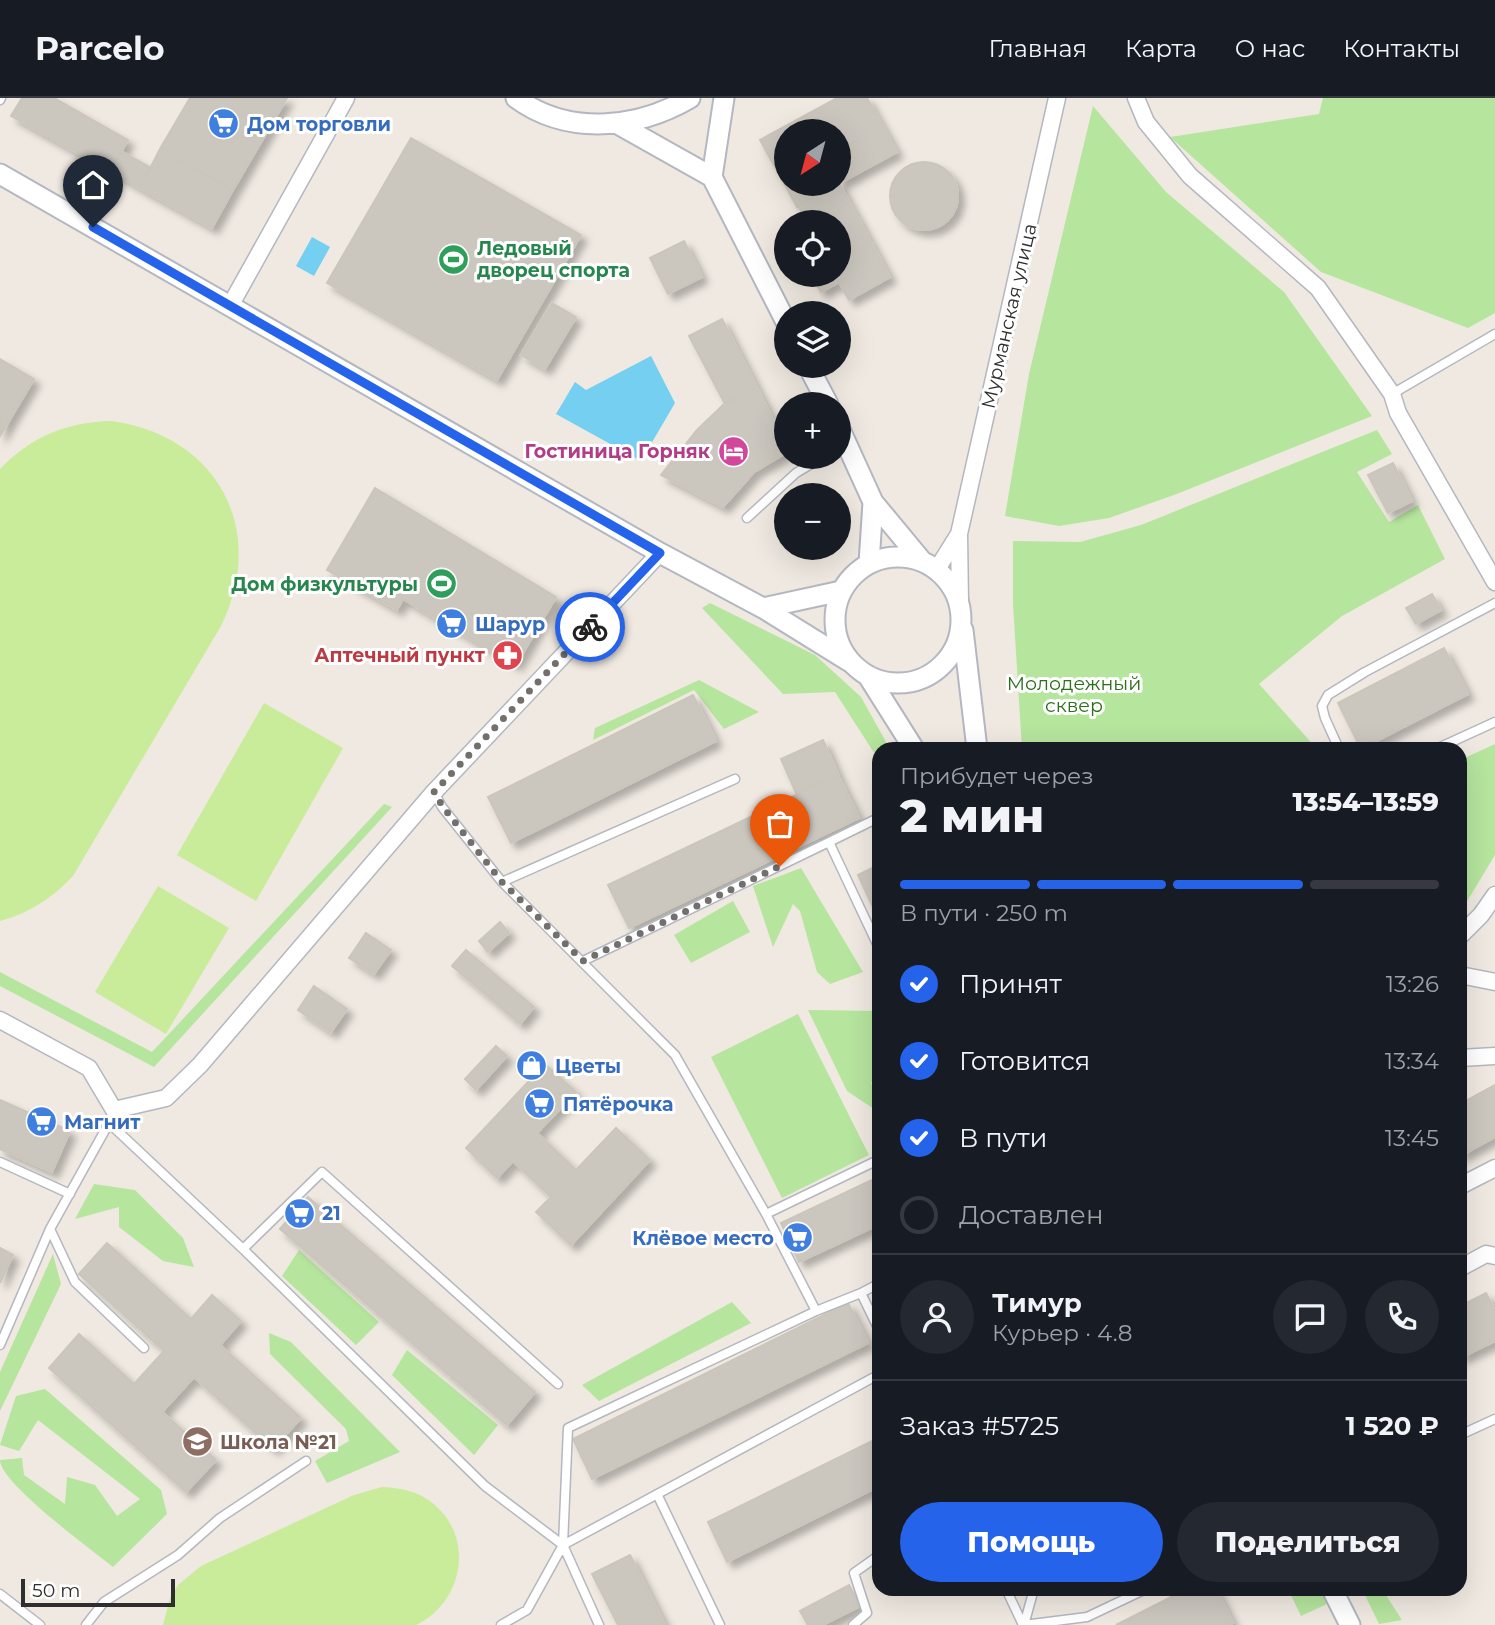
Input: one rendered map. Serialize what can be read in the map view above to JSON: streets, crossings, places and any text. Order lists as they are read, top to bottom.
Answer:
{
  "streets": {
    "street": ["Мурманская улица"]
  },
  "parks": ["Молодежный сквер"],
  "places": {
    "supermarket": [
      "Дом торговли",
      "Шарур",
      "Пятёрочка",
      "Магнит",
      "21",
      "Клёвое место"
    ],
    "sports": ["Ледовый дворец спорта", "Дом физкультуры"],
    "hotel": ["Гостиница Горняк"],
    "pharmacy": ["Аптечный пункт"],
    "shop": ["Цветы"],
    "school or university": ["Школа №21"]
  },
  "scale_bar": "50 m",
  "north": "bottom left",
  "page": {
    "header": "Parcelo",
    "nav": [
      "Главная",
      "Карта",
      "О нас",
      "Контакты"
    ],
    "map_buttons": ["+", "−"],
    "heading": ["2 мин", "Прибудет через", "13:54–13:59"],
    "panel": [
      "Тимур",
      "Курьер · 4.8",
      "Заказ #5725",
      "1 520 ₽"
    ],
    "bar": "В пути · 250 m",
    "list": [
      ["Принят", "13:26"],
      ["Готовится", "13:34"],
      ["В пути", "13:45"],
      "Доставлен"
    ],
    "buttons": ["Помощь", "Поделиться"],
    "scale": "50 m"
  }
}
